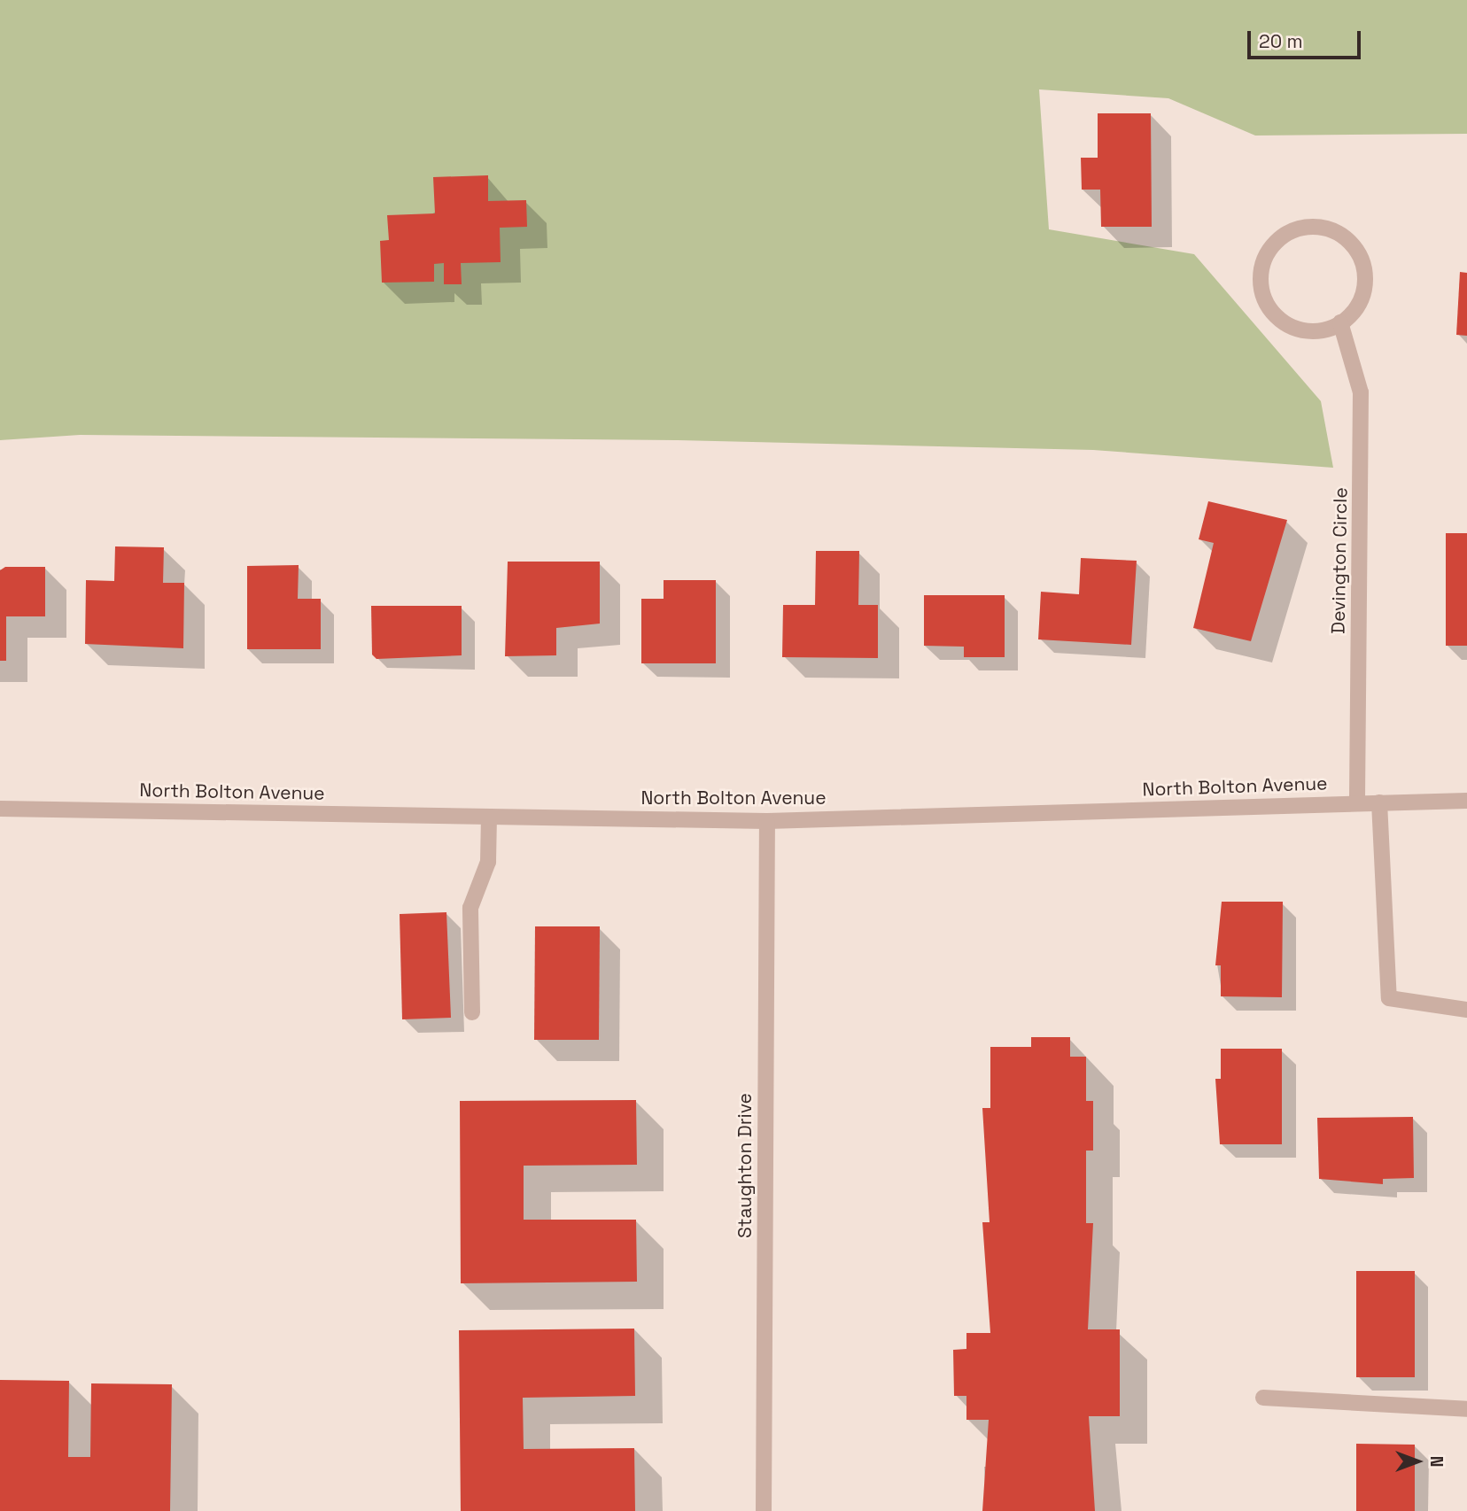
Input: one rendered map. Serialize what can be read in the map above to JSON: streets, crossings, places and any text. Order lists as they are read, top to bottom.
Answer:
{
  "streets": {
    "street": ["Devington Circle", "North Bolton Avenue", "Staughton Drive"]
  },
  "crossings": [
    ["Devington Circle", "North Bolton Avenue"],
    ["North Bolton Avenue", "Staughton Drive"]
  ],
  "scale_bar": "20 m",
  "north": "right"
}
